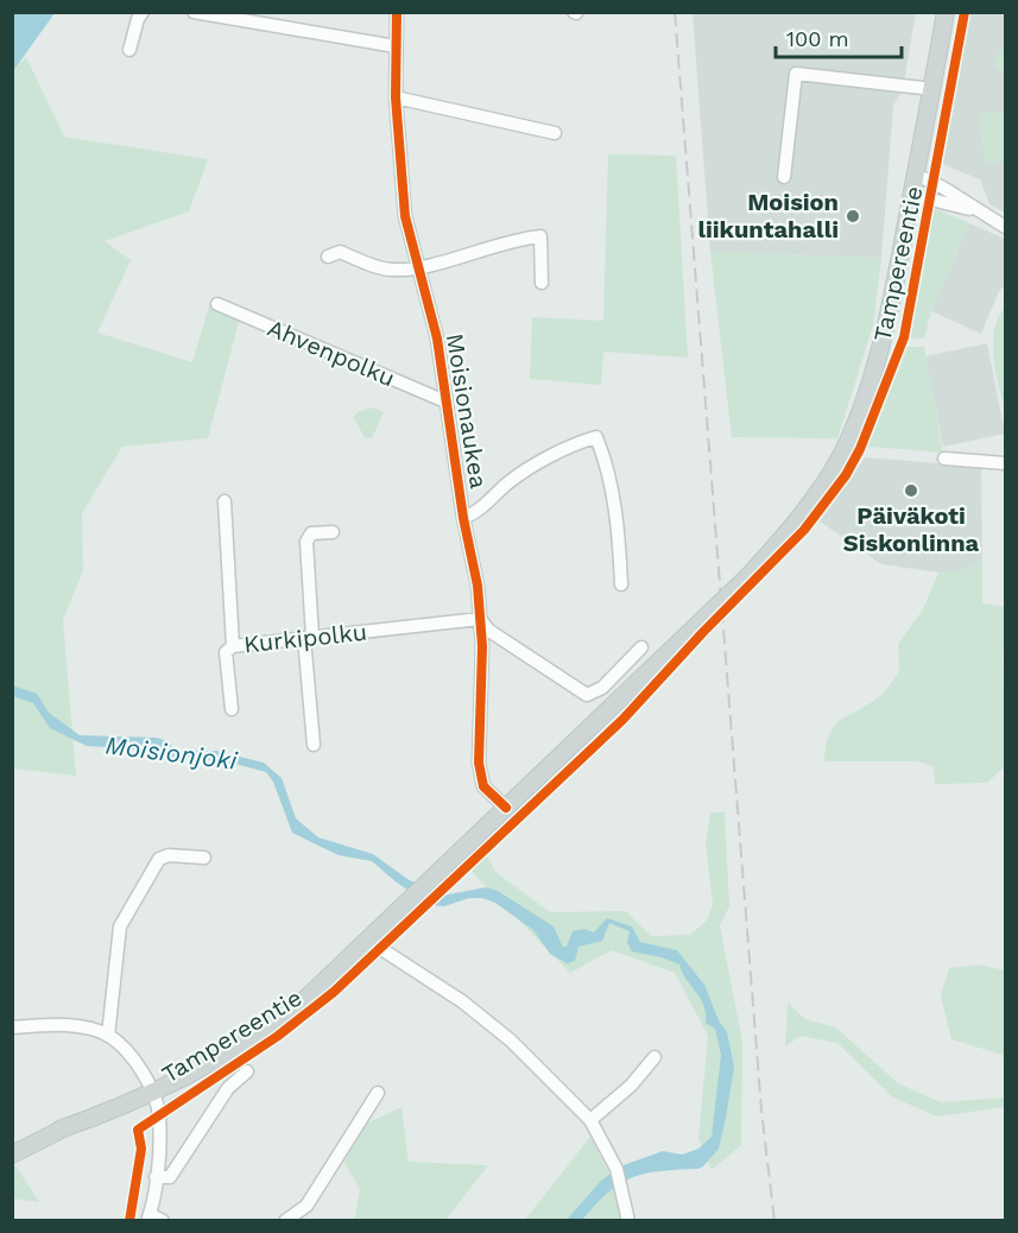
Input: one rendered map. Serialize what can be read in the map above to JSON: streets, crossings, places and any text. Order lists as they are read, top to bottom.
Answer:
{
  "streets": {
    "main road": ["Tampereentie"],
    "street": ["Ahvenpolku", "Moisionaukea", "Kurkipolku"]
  },
  "crossings": [
    ["Tampereentie", "Moisionaukea"],
    ["Ahvenpolku", "Moisionaukea"],
    ["Moisionaukea", "Kurkipolku"]
  ],
  "water": ["Moisionjoki"],
  "places": ["Moision liikuntahalli", "Päiväkoti Siskonlinna"],
  "scale_bar": "100 m"
}
